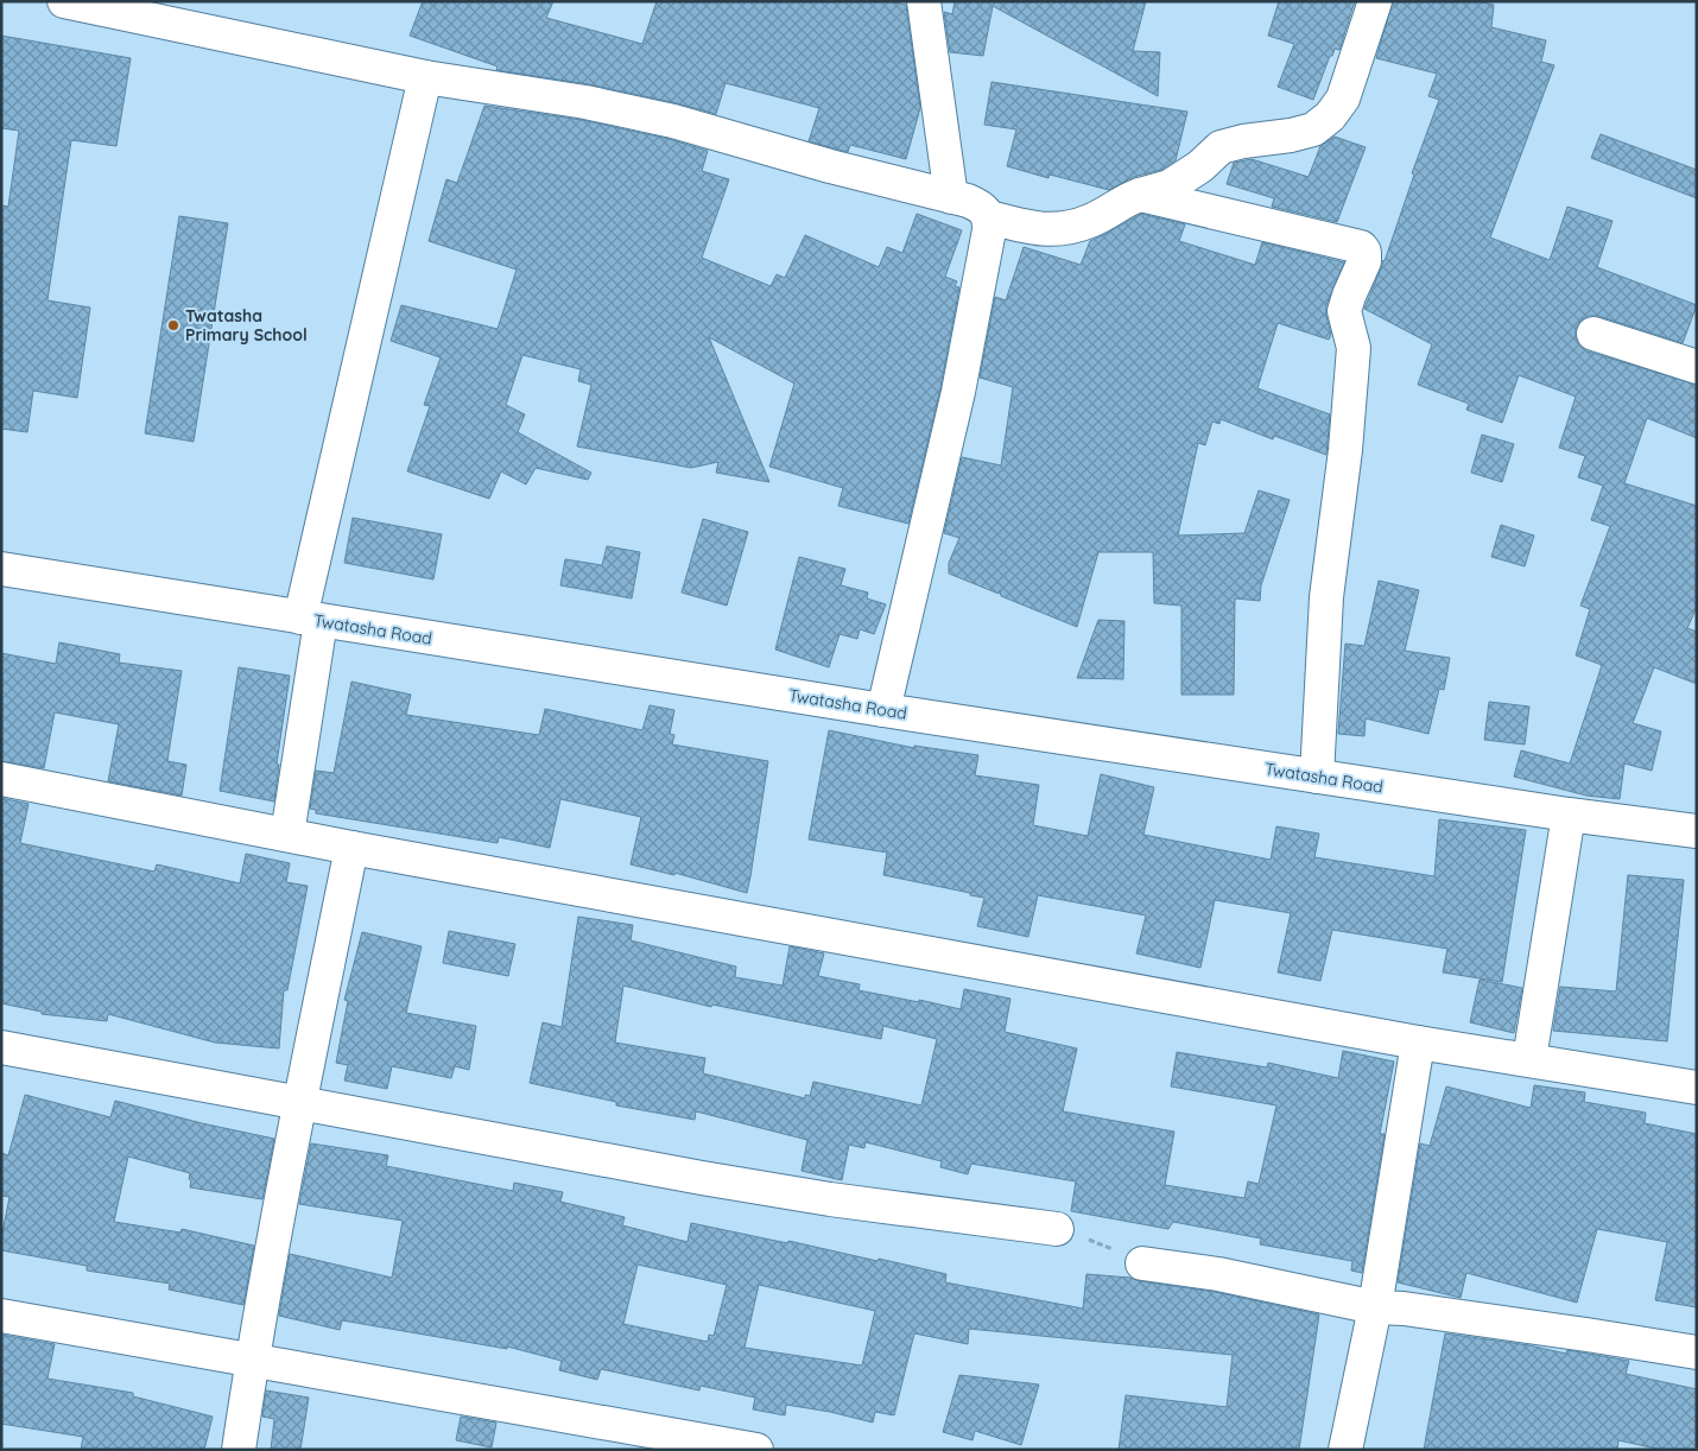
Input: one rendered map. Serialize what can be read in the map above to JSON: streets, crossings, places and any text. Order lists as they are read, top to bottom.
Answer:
{
  "streets": {
    "street": ["Twatasha Road"]
  },
  "places": ["Twatasha Primary School"]
}
